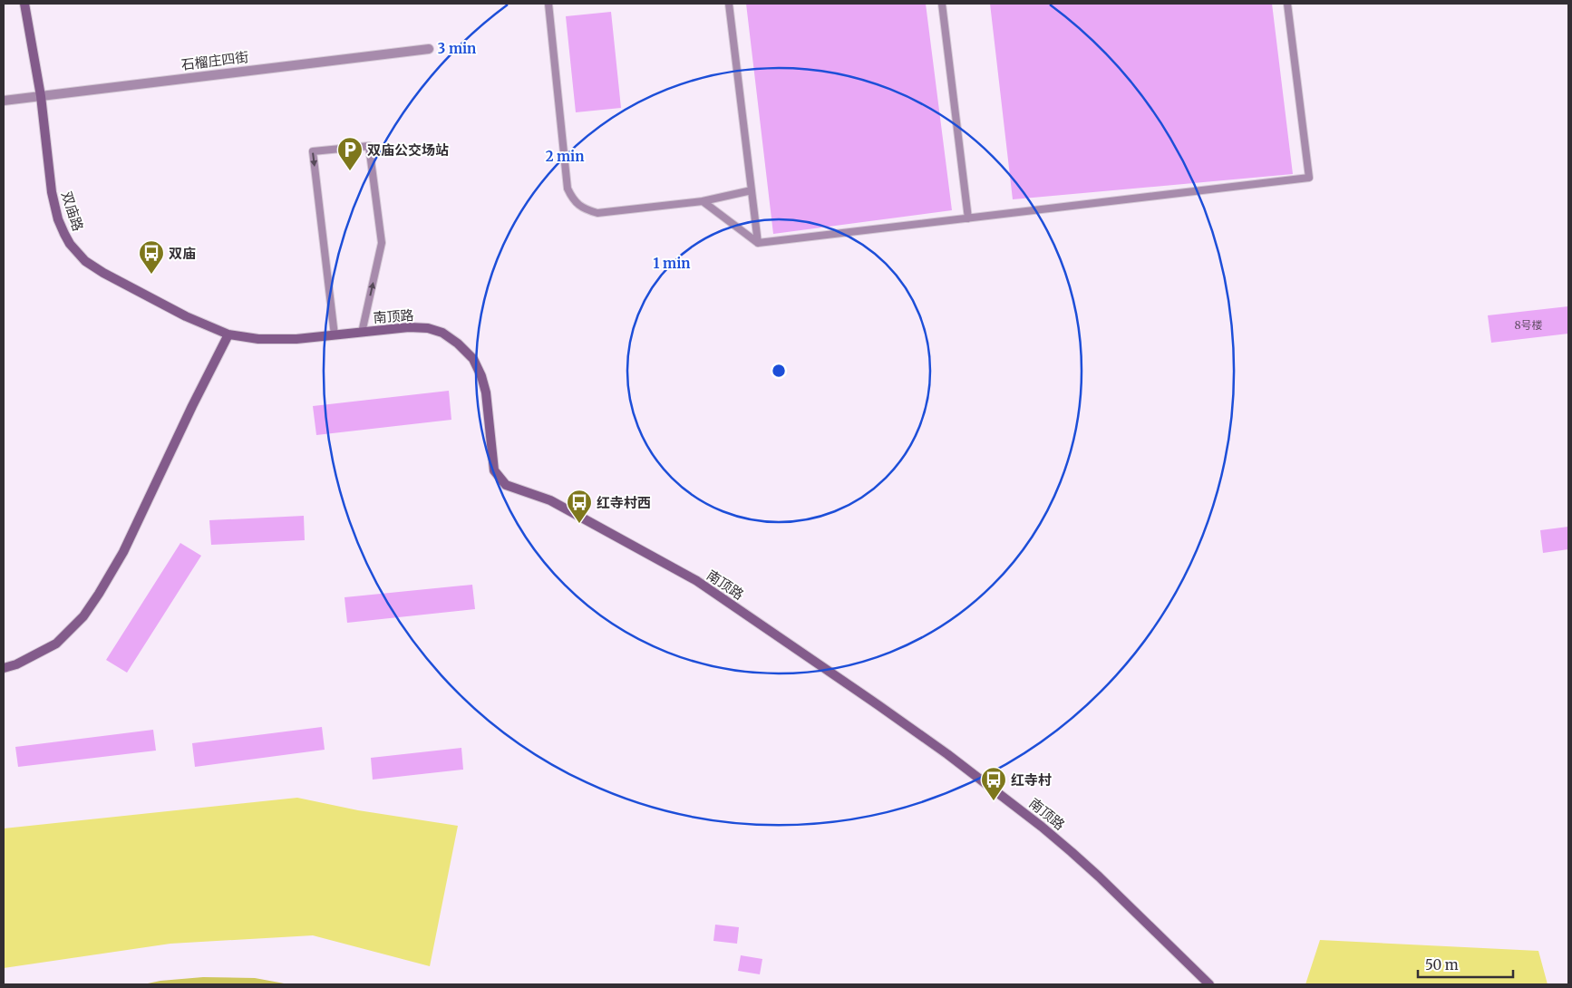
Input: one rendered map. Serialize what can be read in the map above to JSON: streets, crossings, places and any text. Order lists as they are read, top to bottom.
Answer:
{
  "streets": {
    "street": ["石榴庄四街", "双庙路", "南顶路"]
  },
  "crossings": [
    ["石榴庄四街", "双庙路"],
    ["双庙路", "南顶路"]
  ],
  "places": {
    "parking": ["双庙公交场站"],
    "bus stop": ["双庙", "红寺村西", "红寺村"]
  },
  "house_numbers": ["8号楼"],
  "scale_bar": "50 m",
  "rings": ["3 min", "2 min", "1 min"]
}
